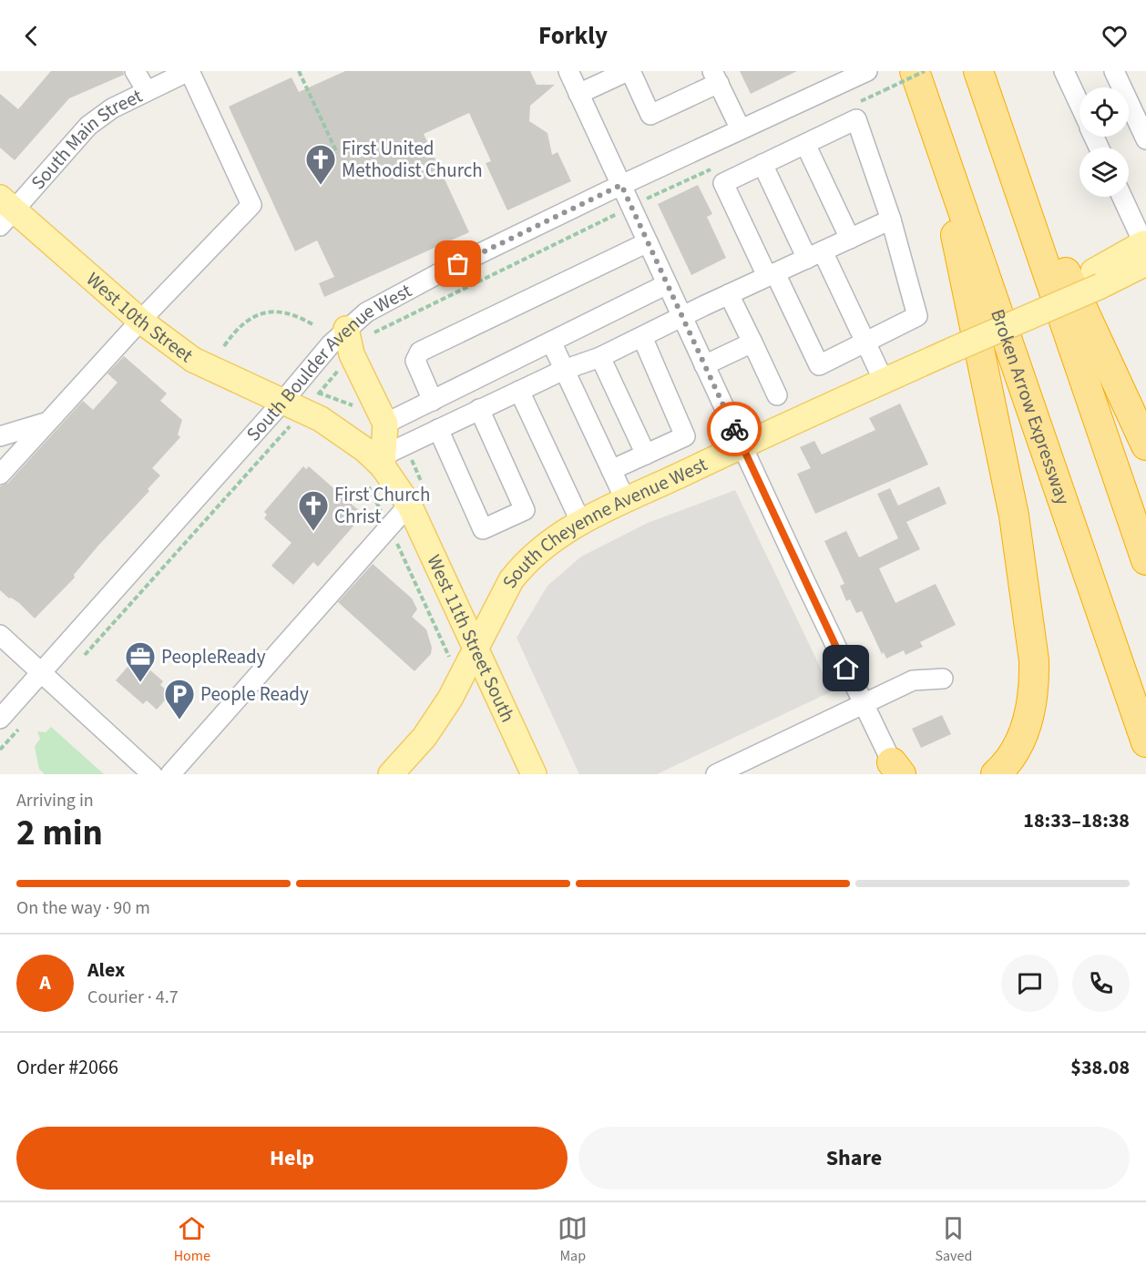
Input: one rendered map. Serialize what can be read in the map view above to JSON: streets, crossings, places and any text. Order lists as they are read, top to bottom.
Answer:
{
  "streets": {
    "highway": ["Broken Arrow Expressway"],
    "main road": ["West 10th Street", "South Cheyenne Avenue West", "West 11th Street South"],
    "street": ["South Main Street", "South Boulder Avenue West"]
  },
  "crossings": [
    ["South Main Street", "West 10th Street"],
    ["West 10th Street", "South Boulder Avenue West"],
    ["West 10th Street", "West 11th Street South"],
    ["South Boulder Avenue West", "West 11th Street South"],
    ["South Cheyenne Avenue West", "West 11th Street South"]
  ],
  "places": {
    "church": ["First United Methodist Church", "First Church Christ"],
    "office": ["PeopleReady"],
    "parking": ["People Ready"]
  },
  "page": {
    "header": "Forkly",
    "heading": ["2 min", "Arriving in", "18:33–18:38"],
    "panel": [
      "Alex",
      "Courier · 4.7",
      "Order #2066",
      "$38.08"
    ],
    "bar": "On the way · 90 m",
    "round": "A",
    "buttons": ["Help", "Share"],
    "tabs": ["Home", "Map", "Saved"]
  }
}
